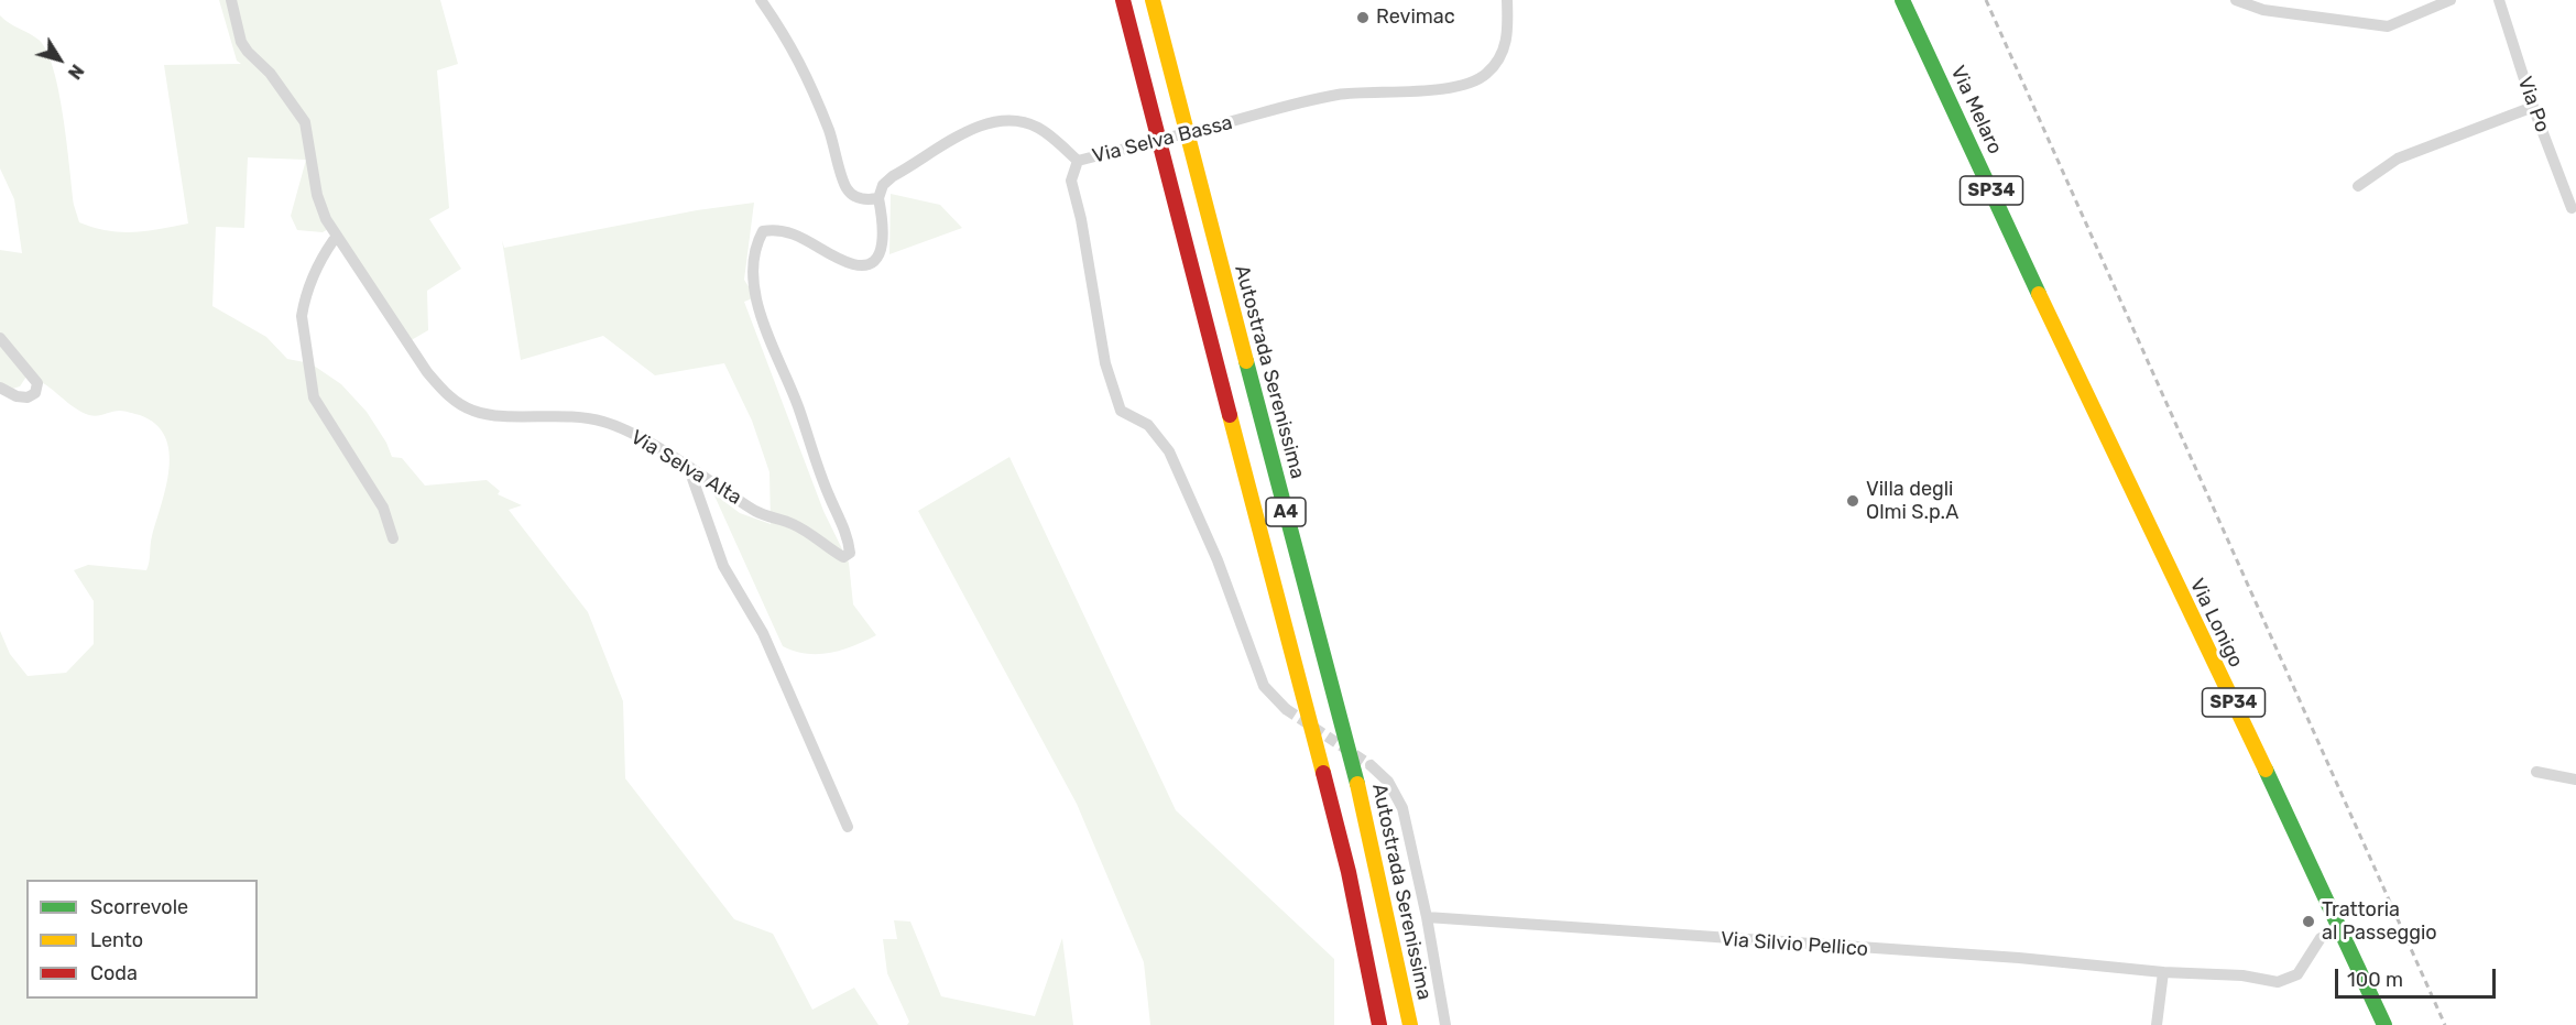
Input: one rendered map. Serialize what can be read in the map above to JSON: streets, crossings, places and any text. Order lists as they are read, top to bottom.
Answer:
{
  "streets": {
    "main road": [
      "Via Melaro",
      "SP34",
      "Autostrada Serenissima",
      "A4",
      "Via Lonigo"
    ],
    "street": [
      "Via Po",
      "Via Selva Bassa",
      "Via Selva Alta",
      "Via Silvio Pellico"
    ]
  },
  "crossings": [
    ["Via Melaro", "Via Lonigo"],
    ["Via Selva Bassa", "Via Selva Alta"],
    ["Via Lonigo", "Via Silvio Pellico"]
  ],
  "places": ["Revimac", "Villa degli Olmi S.p.A", "Trattoria al Passeggio"],
  "legend": ["Scorrevole", "Lento", "Coda"],
  "scale_bar": "100 m",
  "north": "bottom right"
}
